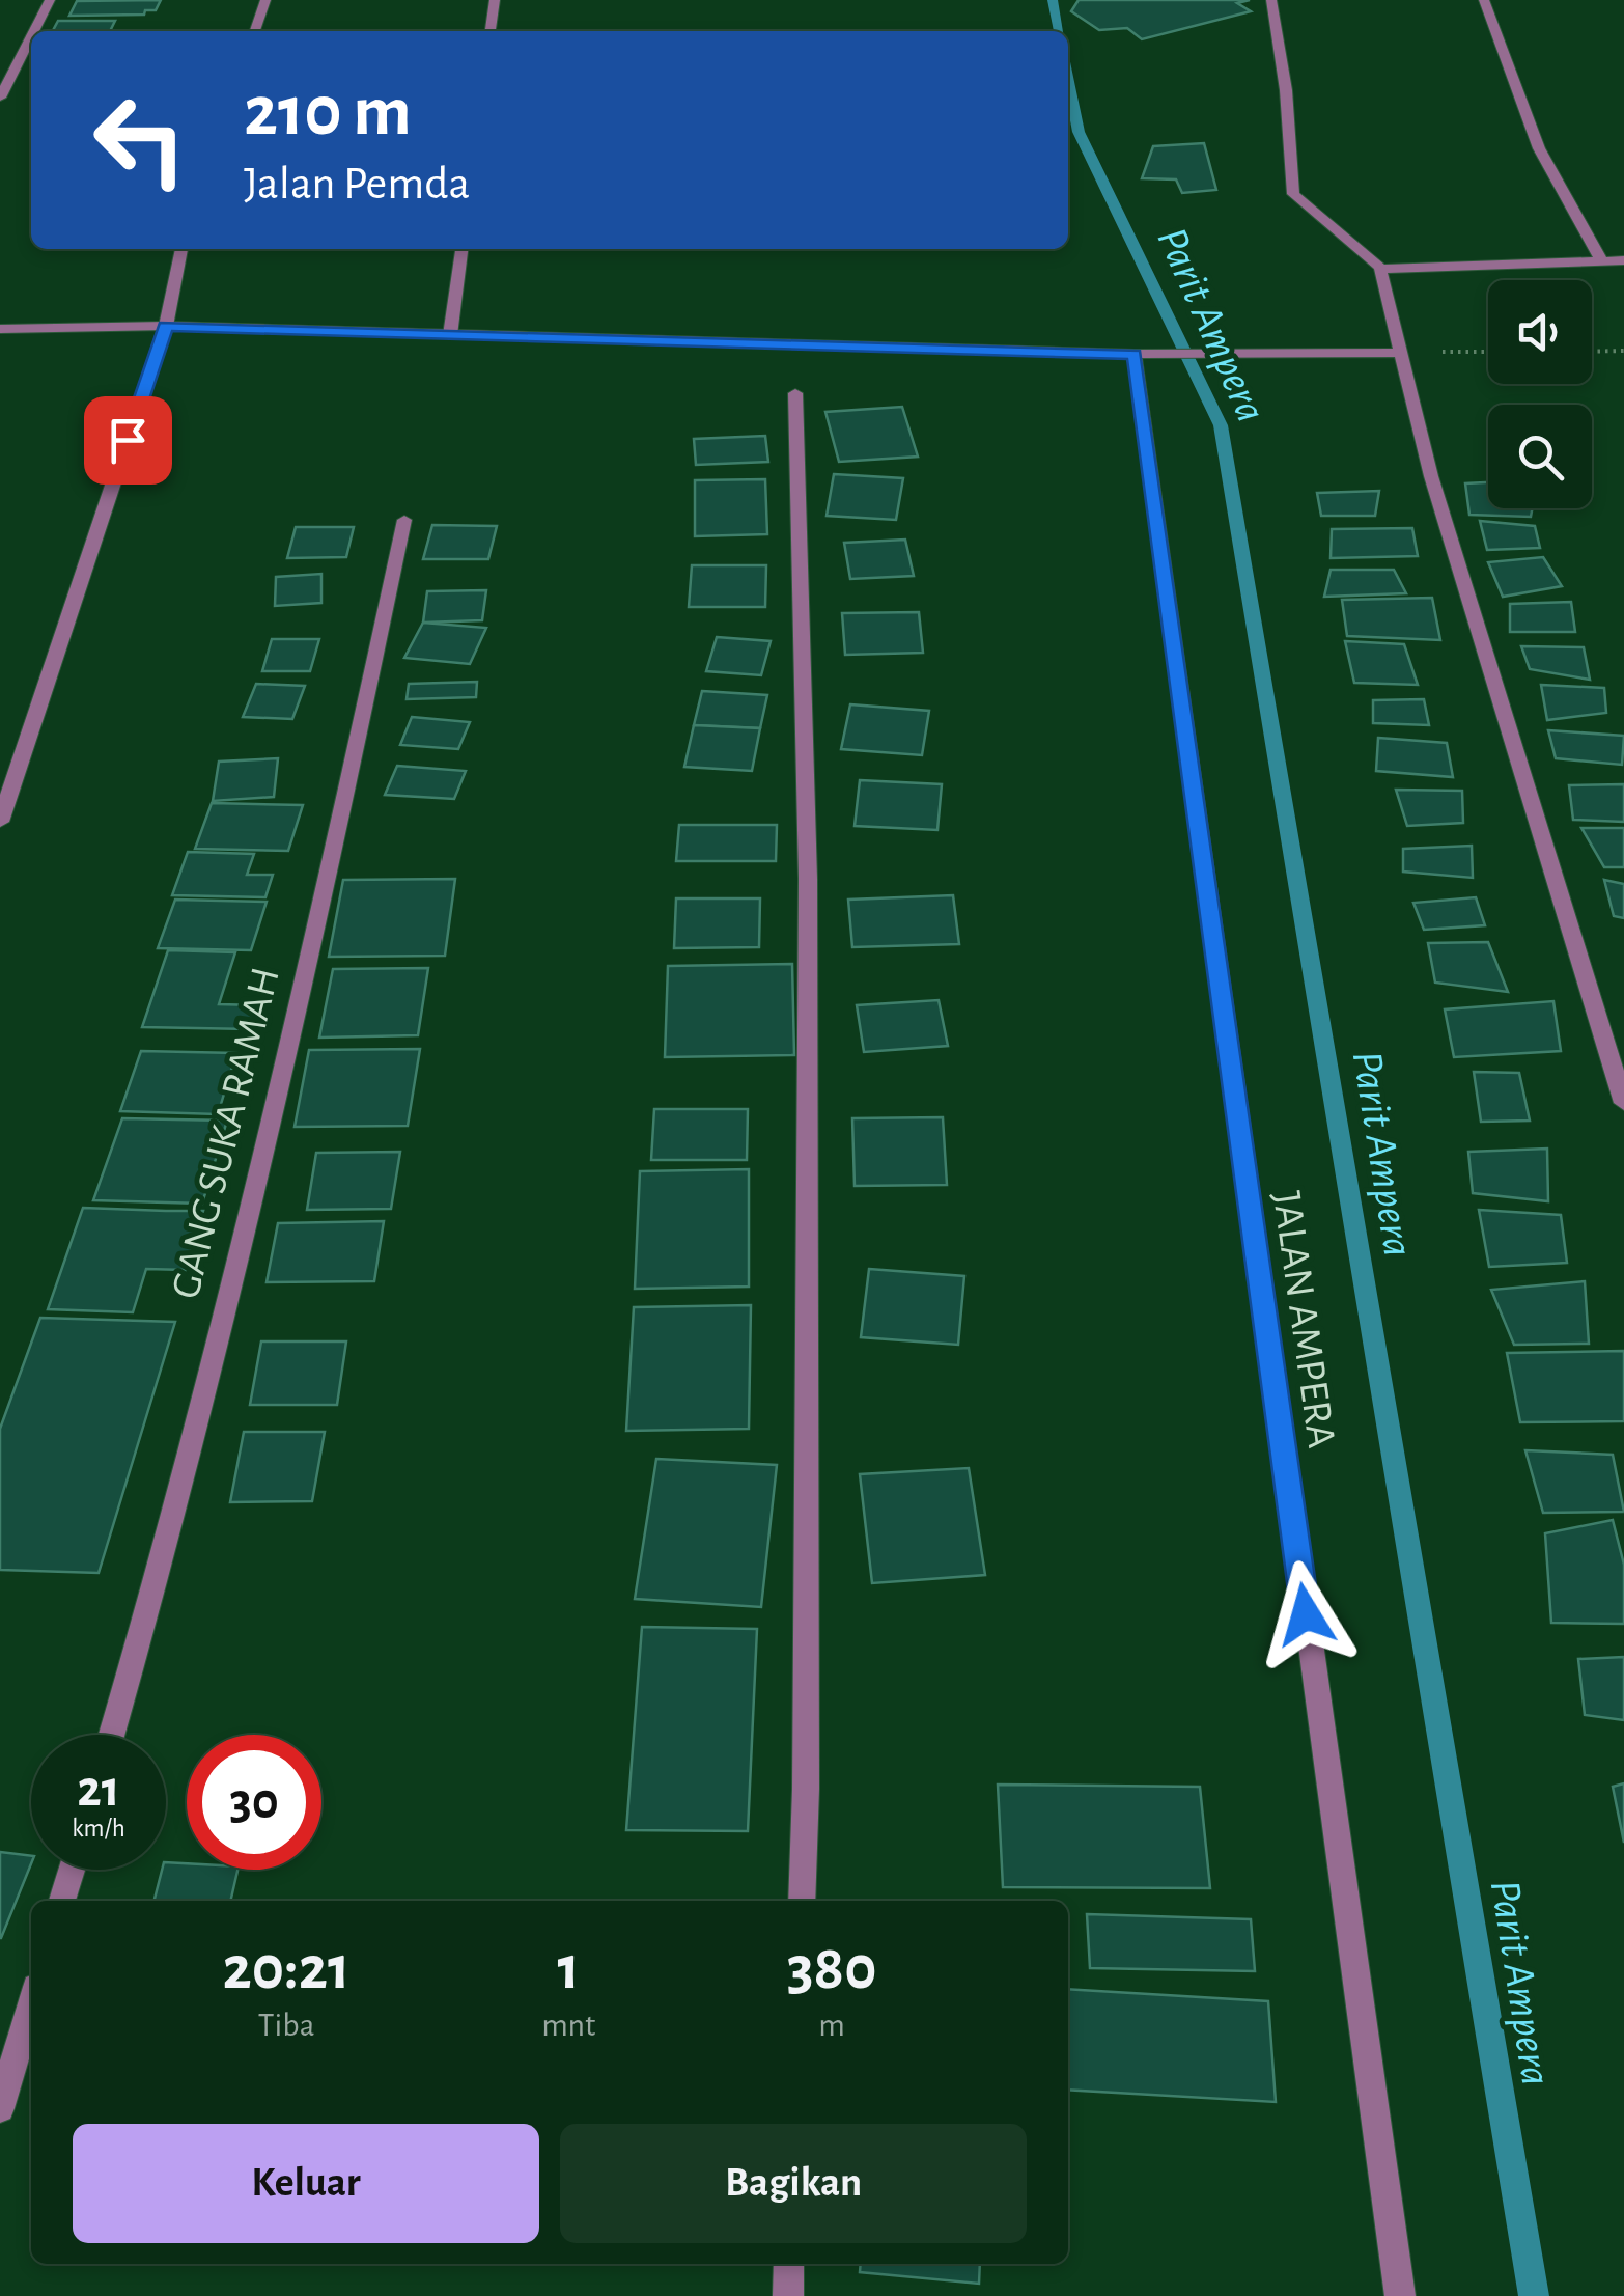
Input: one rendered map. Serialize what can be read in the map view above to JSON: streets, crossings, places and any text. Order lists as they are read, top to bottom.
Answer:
{
  "streets": {
    "street": ["GANG SUKA RAMAH", "JALAN AMPERA"]
  },
  "water": ["Parit Ampera"],
  "page": {
    "turn": ["210 m", "Jalan Pemda"],
    "speed": "21 km/h",
    "limit": "30",
    "eta": [
      "20:21",
      "Tiba",
      "1",
      "mnt",
      "380",
      "m"
    ],
    "buttons": ["Keluar", "Bagikan"]
  }
}
